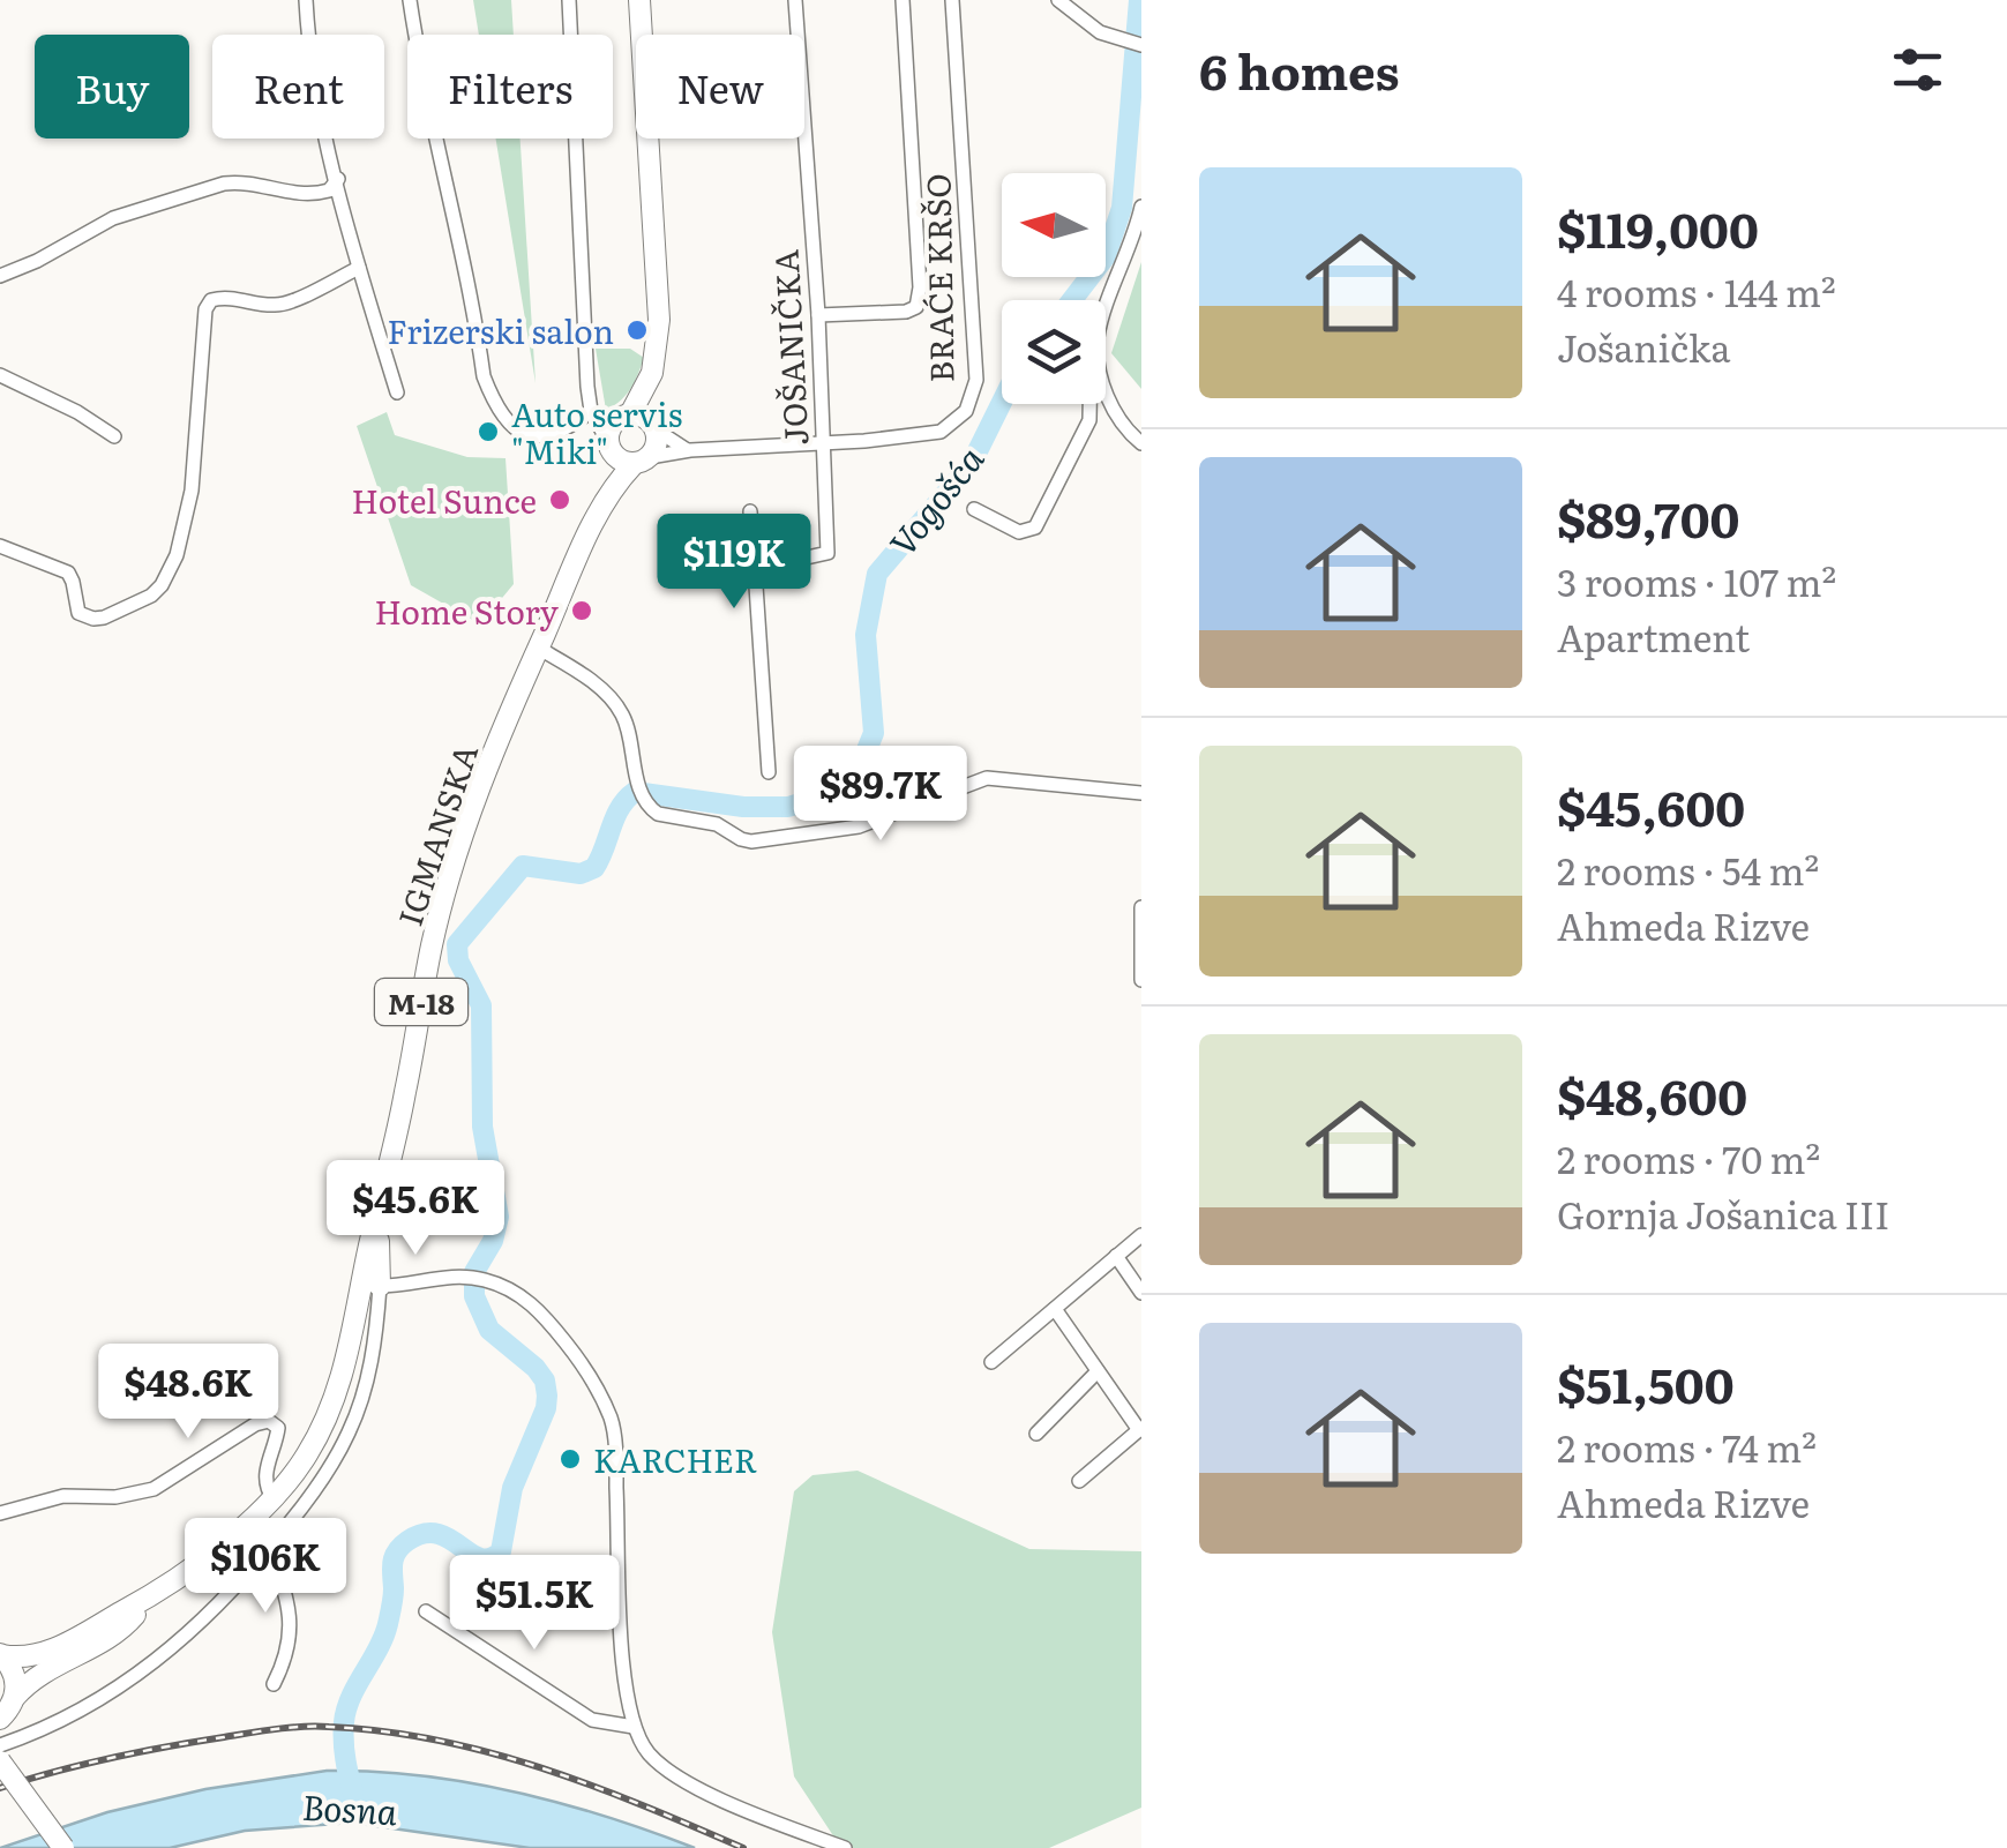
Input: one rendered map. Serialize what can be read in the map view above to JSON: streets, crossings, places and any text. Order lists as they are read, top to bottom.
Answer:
{
  "streets": {
    "main road": ["IGMANSKA", "M-18"],
    "street": ["BRAĆE KRŠO", "JOŠANIČKA"]
  },
  "crossings": [
    ["BRAĆE KRŠO", "JOŠANIČKA"],
    ["BRAĆE KRŠO", "IGMANSKA"],
    ["BRAĆE KRŠO", "M-18"],
    ["IGMANSKA", "M-18"]
  ],
  "water": ["Vogošća", "Bosna"],
  "places": [
    "Frizerski salon",
    "Auto servis \"Miki\"",
    "Hotel Sunce",
    "Home Story",
    "KARCHER"
  ],
  "north": "left",
  "page": {
    "heading": "6 homes",
    "chip": [
      "Buy",
      "Rent",
      "Filters",
      "New"
    ],
    "list": [
      {
        "name": "$119,000",
        "note": "4 rooms · 144 m² · Jošanička"
      },
      {
        "name": "$89,700",
        "note": "3 rooms · 107 m² · Apartment"
      },
      {
        "name": "$45,600",
        "note": "2 rooms · 54 m² · Ahmeda Rizve"
      },
      {
        "name": "$48,600",
        "note": "2 rooms · 70 m² · Gornja Jošanica III"
      },
      {
        "name": "$51,500",
        "note": "2 rooms · 74 m² · Ahmeda Rizve"
      }
    ],
    "price": [
      "$119K",
      "$89.7K",
      "$45.6K",
      "$48.6K",
      "$106K",
      "$51.5K"
    ]
  }
}
